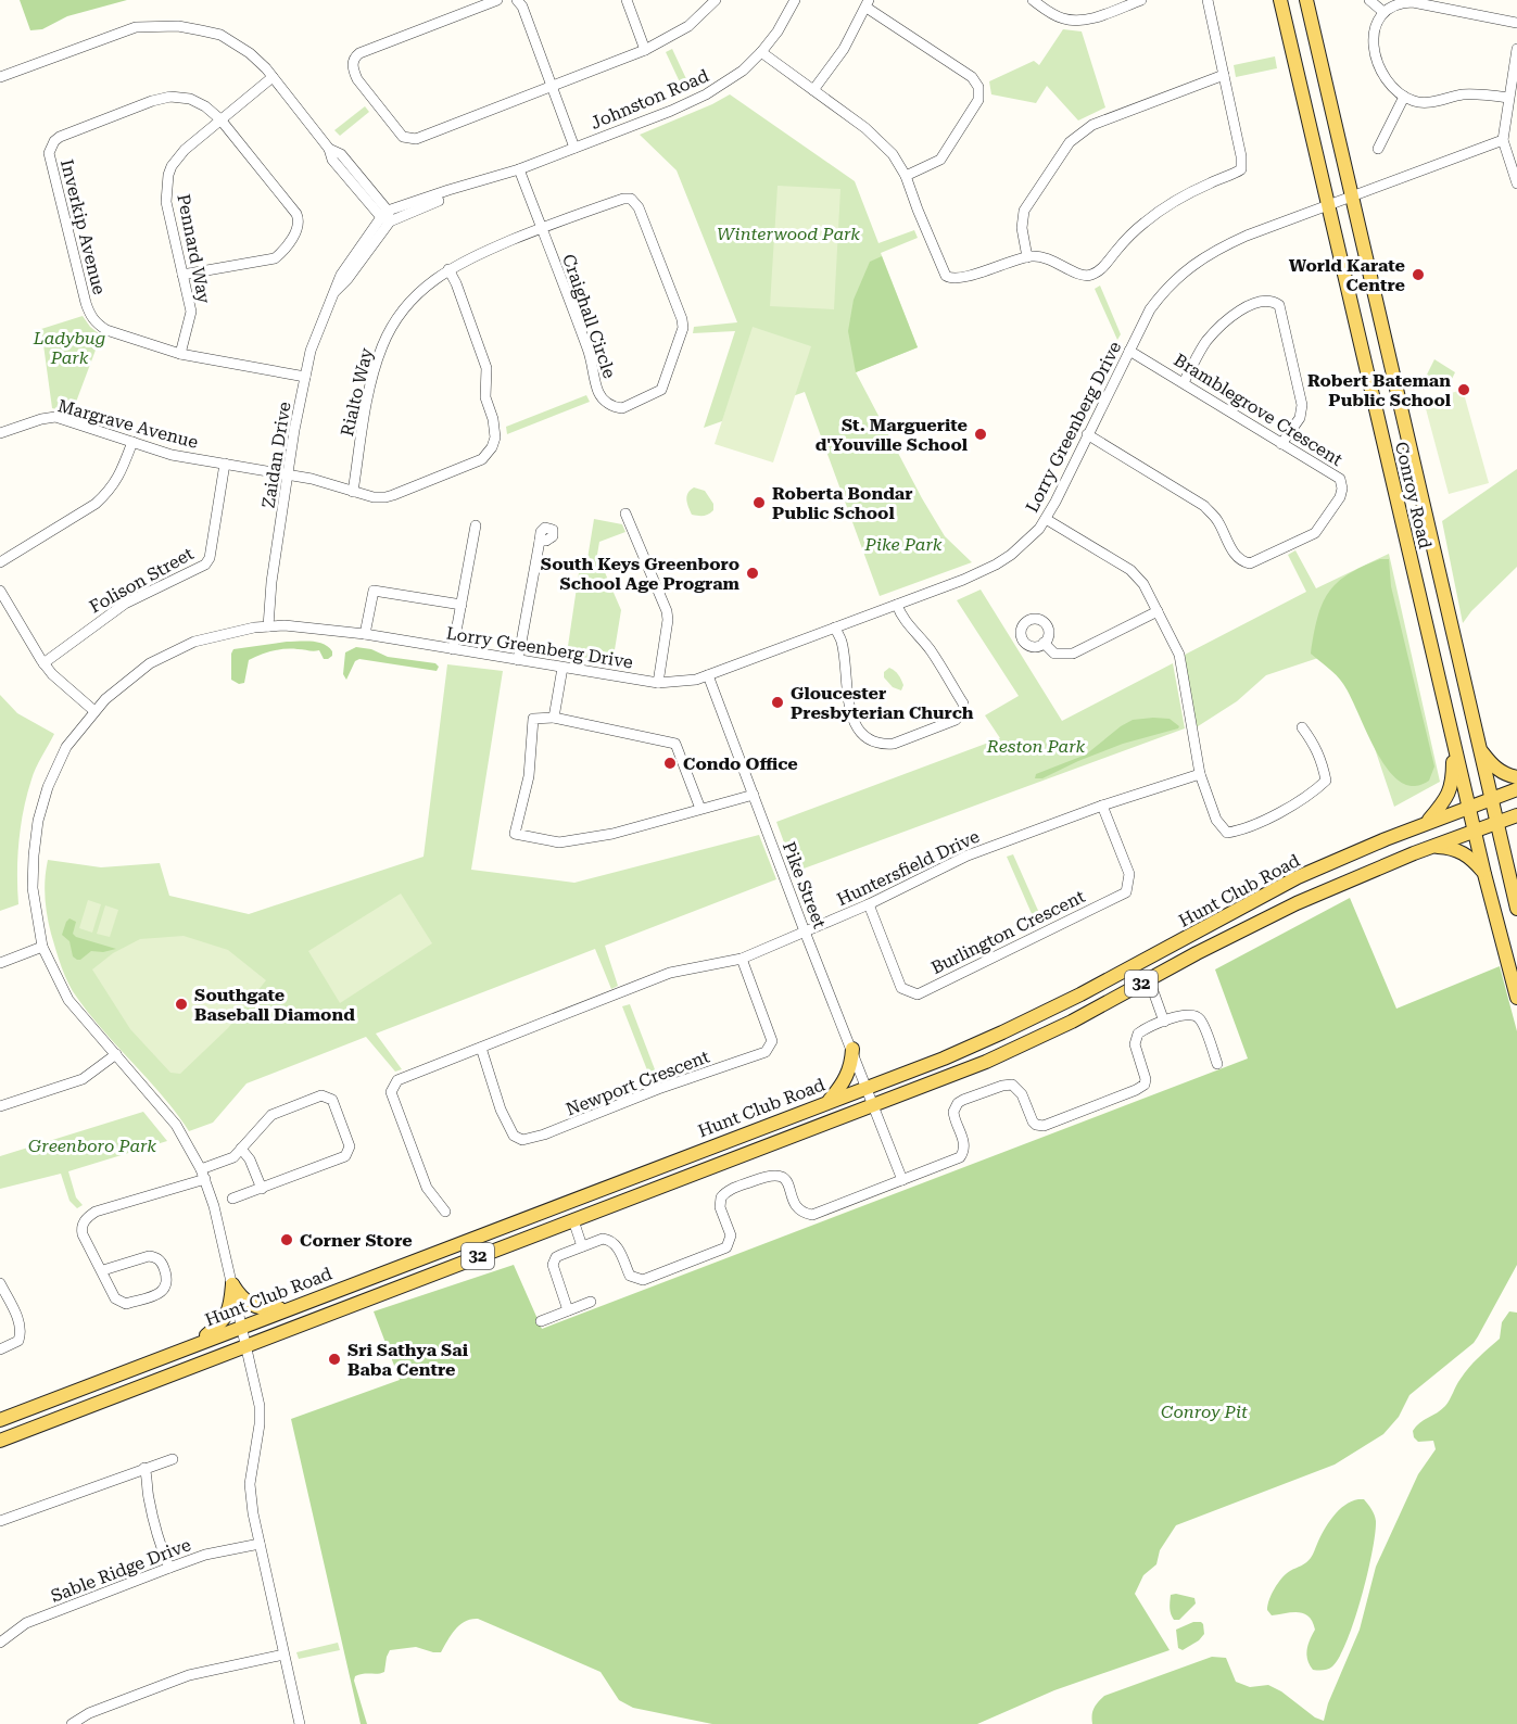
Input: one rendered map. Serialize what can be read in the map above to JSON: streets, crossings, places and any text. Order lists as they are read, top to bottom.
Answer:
{
  "streets": {
    "main road": ["Conroy Road", "Hunt Club Road", "32"],
    "street": [
      "Johnston Road",
      "Inverkip Avenue",
      "Pennard Way",
      "Craighall Circle",
      "Rialto Way",
      "Bramblegrove Crescent",
      "Margrave Avenue",
      "Lorry Greenberg Drive",
      "Zaidan Drive",
      "Folison Street",
      "Huntersfield Drive",
      "Pike Street",
      "Burlington Crescent",
      "Newport Crescent",
      "Sable Ridge Drive"
    ]
  },
  "crossings": [
    ["Johnston Road", "Craighall Circle"],
    ["Johnston Road", "Zaidan Drive"],
    ["Inverkip Avenue", "Pennard Way"],
    ["Inverkip Avenue", "Zaidan Drive"],
    ["Craighall Circle", "Rialto Way"],
    ["Rialto Way", "Margrave Avenue"],
    ["Bramblegrove Crescent", "Lorry Greenberg Drive"],
    ["Margrave Avenue", "Zaidan Drive"],
    ["Margrave Avenue", "Folison Street"],
    ["Lorry Greenberg Drive", "Zaidan Drive"],
    ["Lorry Greenberg Drive", "Conroy Road"],
    ["Lorry Greenberg Drive", "Pike Street"],
    ["Lorry Greenberg Drive", "Hunt Club Road"],
    ["Conroy Road", "Hunt Club Road"],
    ["Huntersfield Drive", "Pike Street"],
    ["Huntersfield Drive", "Burlington Crescent"],
    ["Huntersfield Drive", "Newport Crescent"],
    ["Pike Street", "Hunt Club Road"]
  ],
  "parks": [
    "Winterwood Park",
    "Ladybug Park",
    "Pike Park",
    "Reston Park",
    "Greenboro Park",
    "Conroy Pit"
  ],
  "places": [
    "World Karate Centre",
    "Robert Bateman Public School",
    "St. Marguerite d'Youville School",
    "Roberta Bondar Public School",
    "South Keys Greenboro School Age Program",
    "Gloucester Presbyterian Church",
    "Condo Office",
    "Southgate Baseball Diamond",
    "Corner Store",
    "Sri Sathya Sai Baba Centre"
  ]
}
